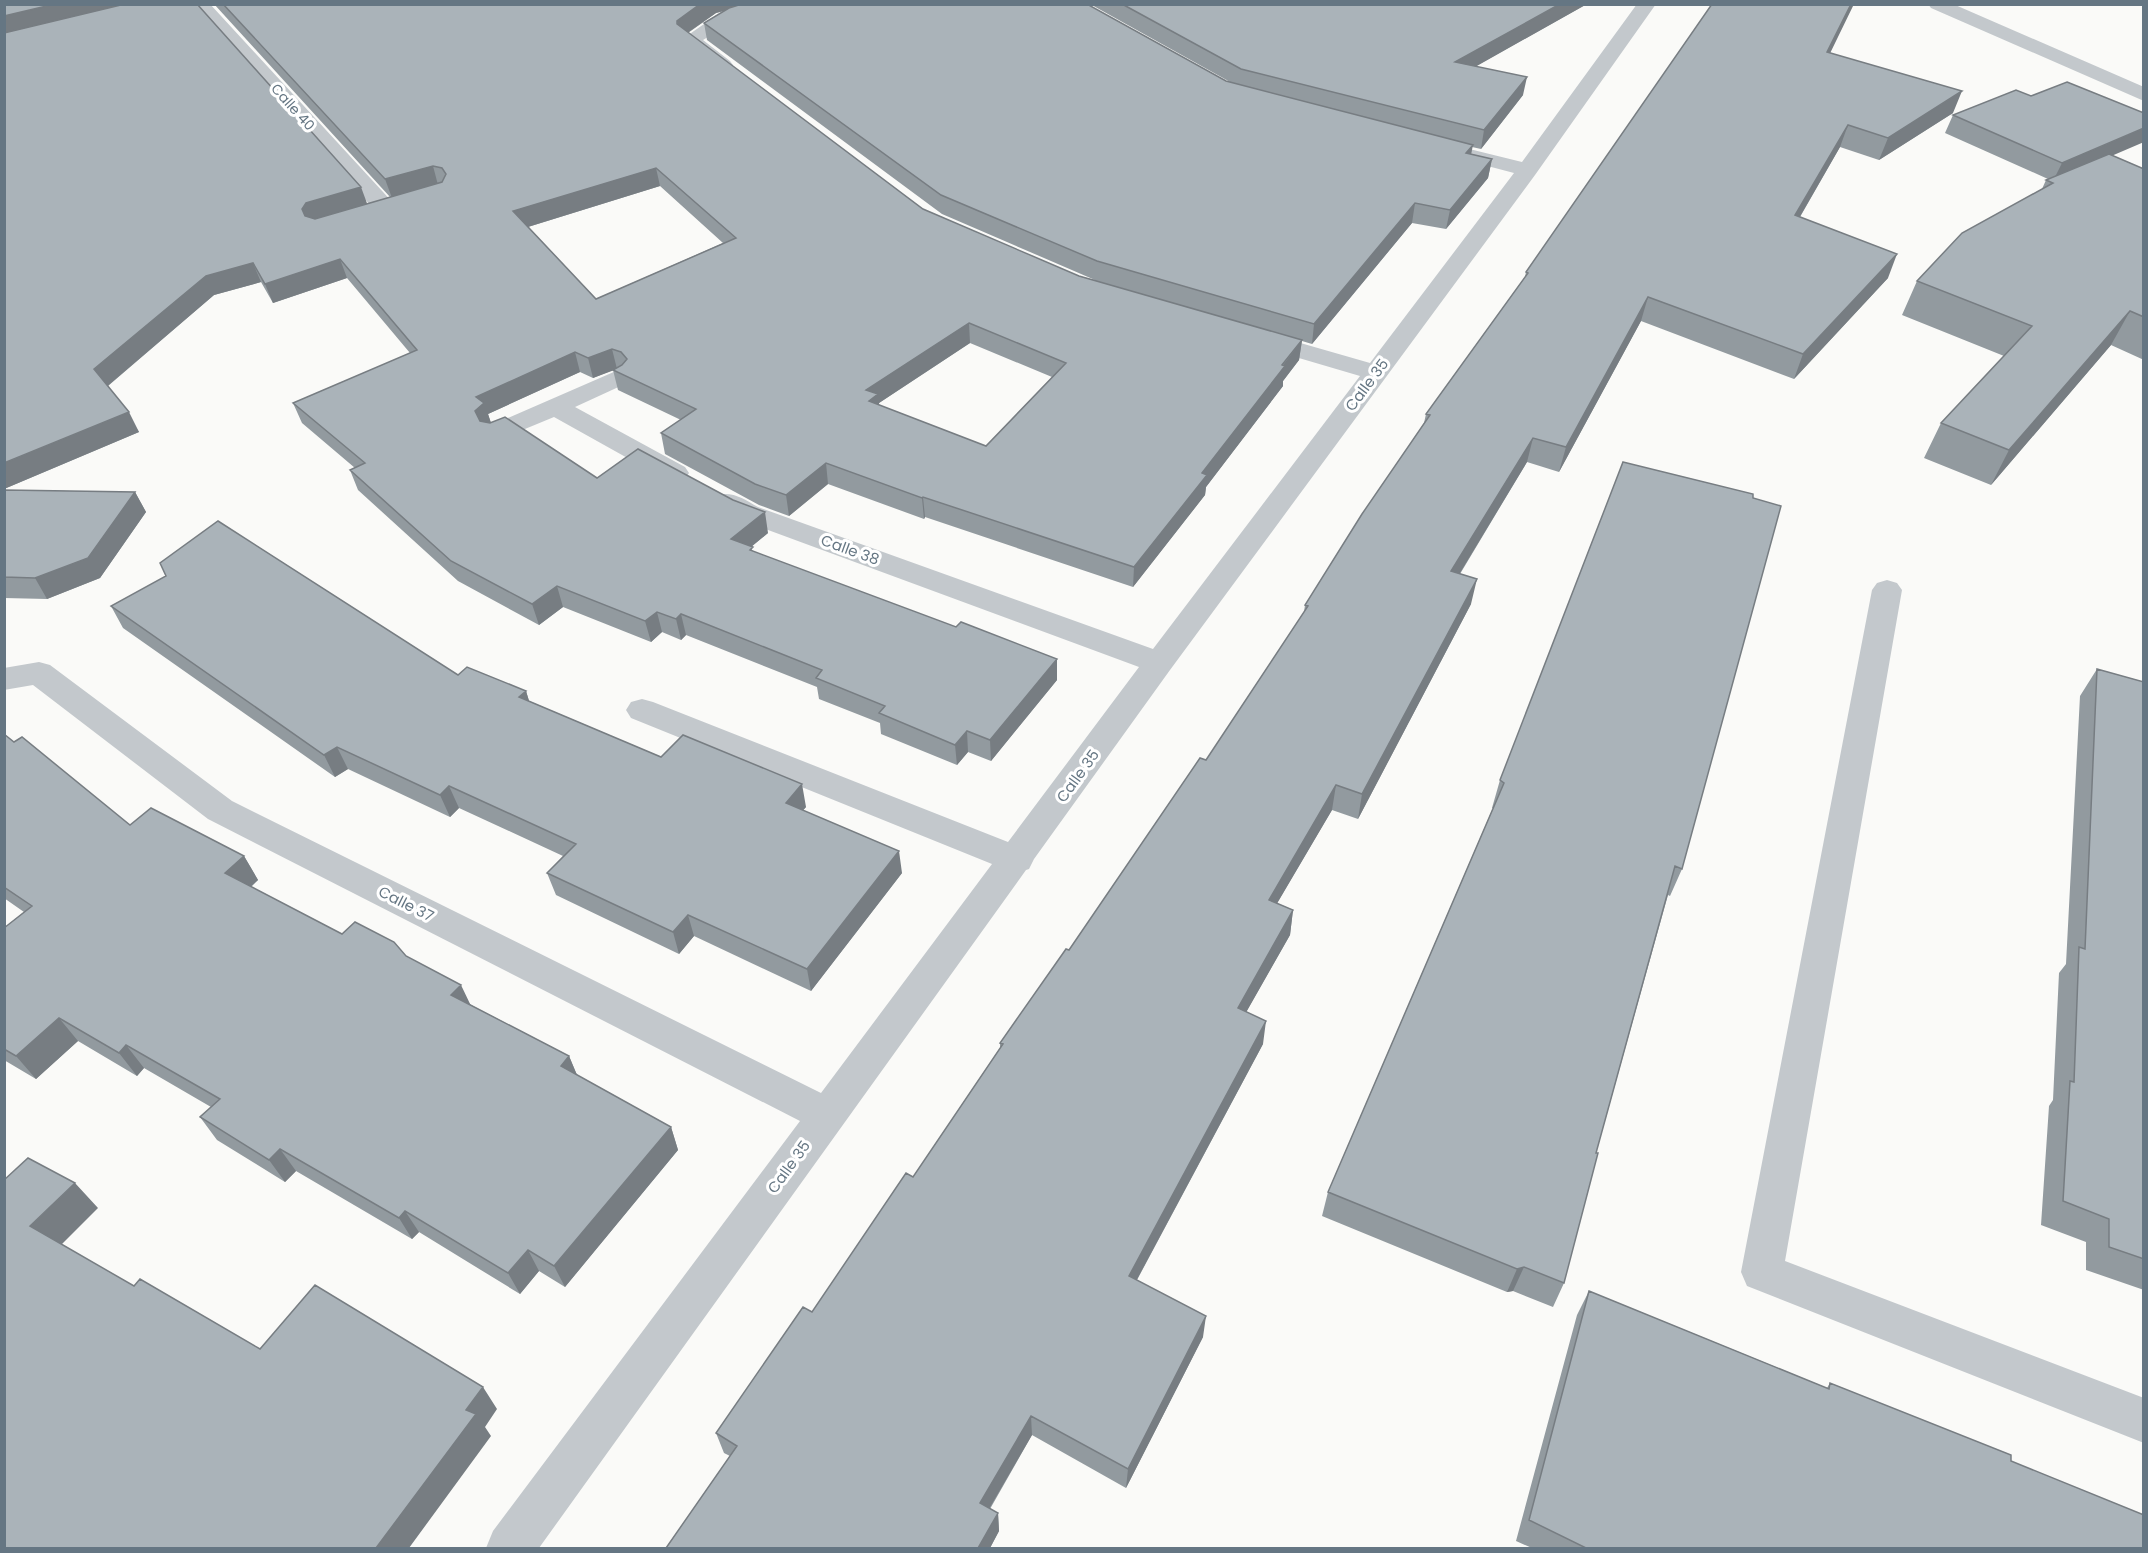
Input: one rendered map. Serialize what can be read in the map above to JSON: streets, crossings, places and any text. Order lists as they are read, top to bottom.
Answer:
{
  "streets": {
    "street": [
      "Calle 40",
      "Calle 35",
      "Calle 38",
      "Calle 37"
    ]
  },
  "crossings": [
    ["Calle 35", "Calle 38"],
    ["Calle 35", "Calle 37"]
  ]
}
